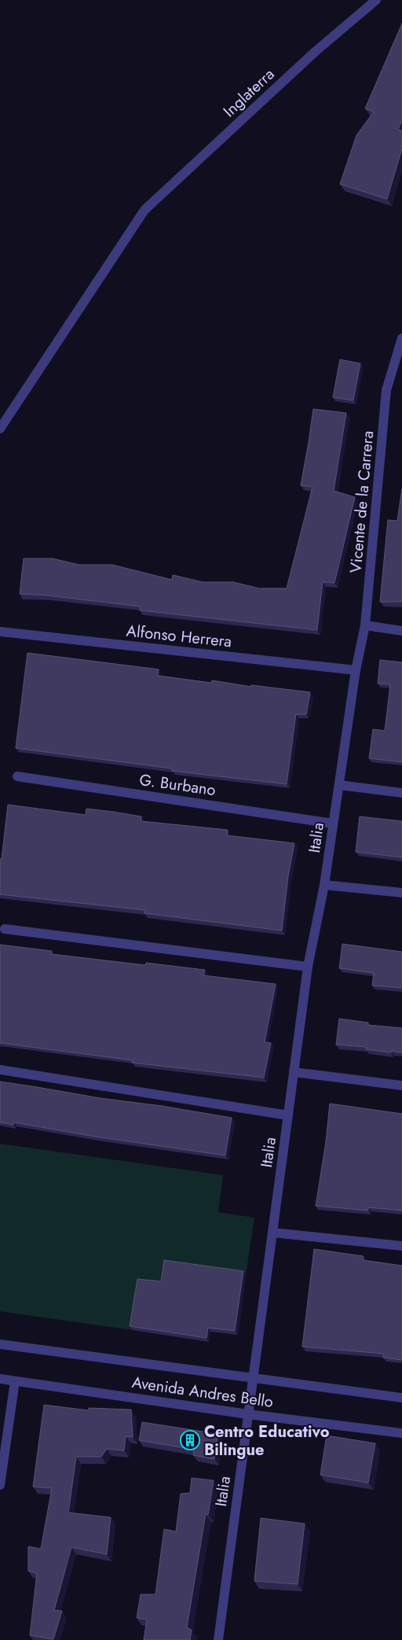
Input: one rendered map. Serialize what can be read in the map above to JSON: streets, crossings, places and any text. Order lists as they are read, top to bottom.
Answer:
{
  "streets": {
    "street": [
      "Inglaterra",
      "Vicente de la Carrera",
      "Alfonso Herrera",
      "G. Burbano",
      "Italia",
      "Avenida Andres Bello"
    ]
  },
  "crossings": [
    ["Vicente de la Carrera", "Alfonso Herrera"],
    ["Vicente de la Carrera", "Italia"],
    ["Alfonso Herrera", "Italia"],
    ["G. Burbano", "Italia"],
    ["Italia", "Avenida Andres Bello"]
  ],
  "places": {
    "building": ["Centro Educativo Bilingue"]
  }
}
